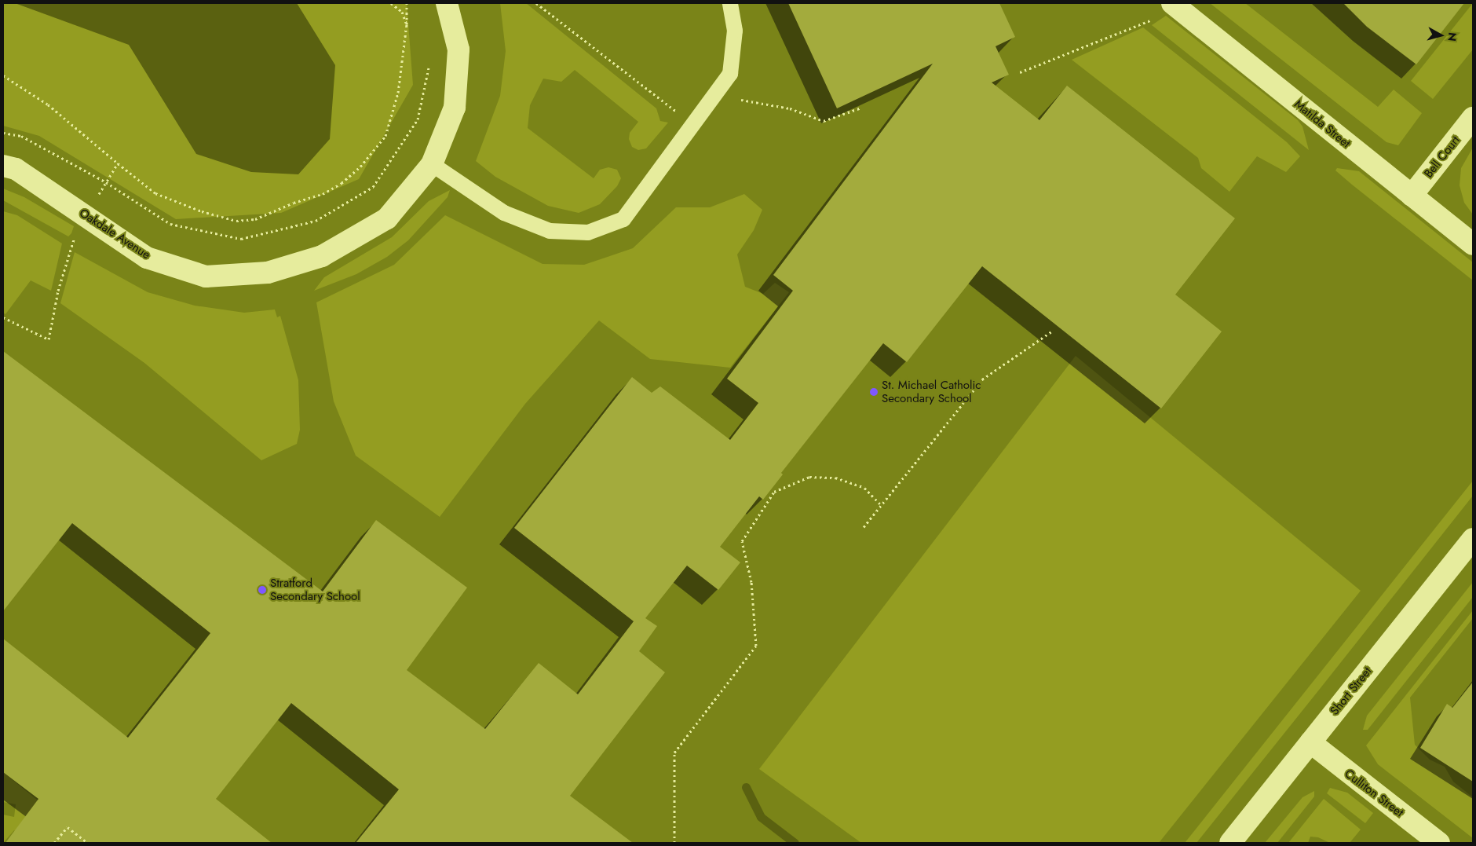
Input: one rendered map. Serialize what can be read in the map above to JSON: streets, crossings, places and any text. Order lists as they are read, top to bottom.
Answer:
{
  "streets": {
    "street": [
      "Matilda Street",
      "Bell Court",
      "Oakdale Avenue",
      "Short Street",
      "Culliton Street"
    ]
  },
  "crossings": [
    ["Matilda Street", "Bell Court"],
    ["Short Street", "Culliton Street"]
  ],
  "places": ["St. Michael Catholic Secondary School", "Stratford Secondary School"],
  "north": "right"
}
